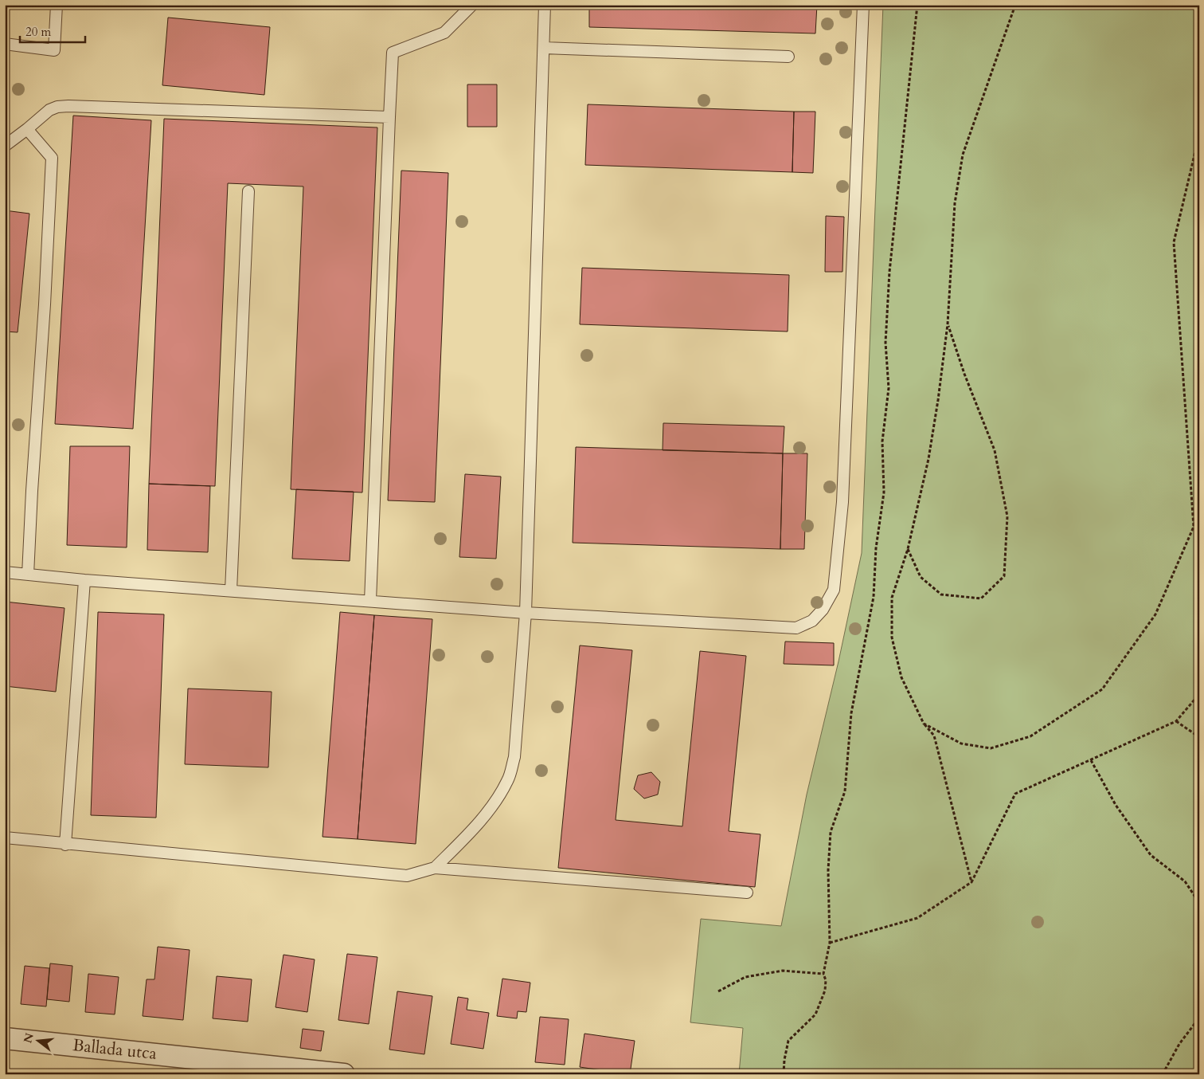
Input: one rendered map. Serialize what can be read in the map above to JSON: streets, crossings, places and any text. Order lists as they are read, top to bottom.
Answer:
{
  "streets": {
    "street": ["Ballada utca"]
  },
  "scale_bar": "20 m",
  "north": "left"
}
